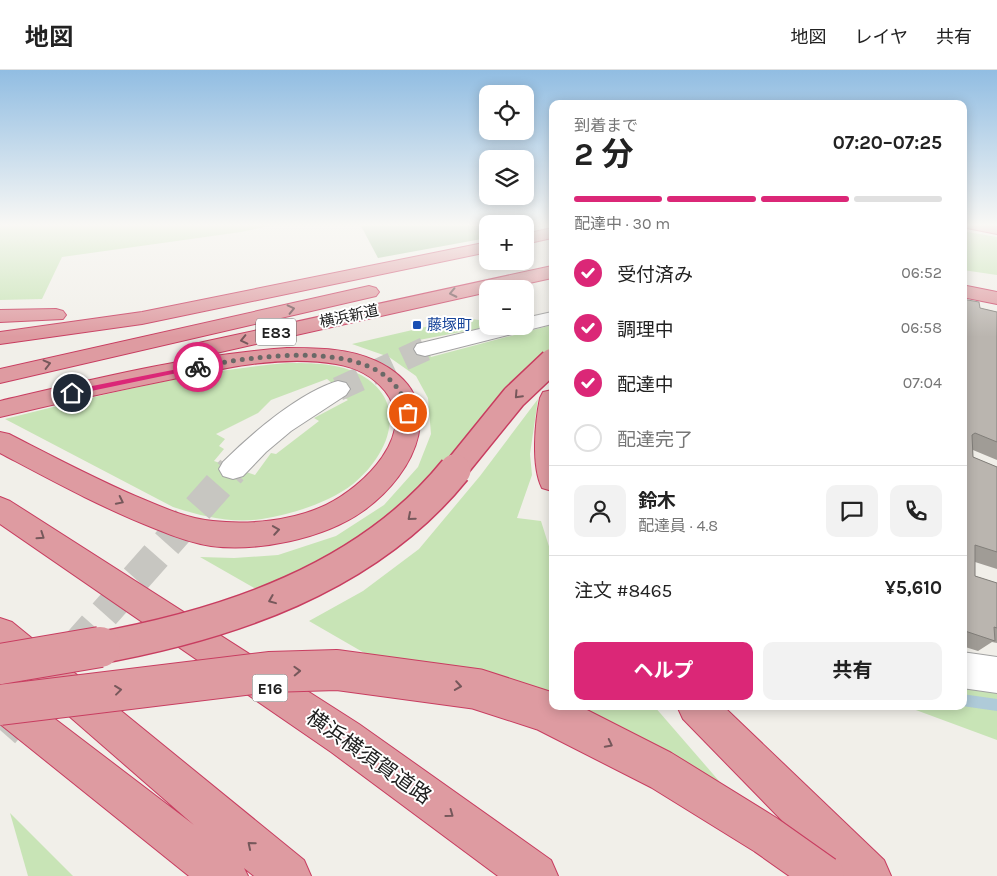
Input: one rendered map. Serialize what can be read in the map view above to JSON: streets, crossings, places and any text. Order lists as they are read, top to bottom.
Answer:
{
  "streets": {
    "highway": [
      "横浜新道",
      "E83",
      "E16",
      "横浜横須賀道路"
    ]
  },
  "places": {
    "transit": ["藤塚町"]
  },
  "page": {
    "header": "地図",
    "nav": ["地図", "レイヤ", "共有"],
    "map_buttons": ["+", "−"],
    "heading": ["2 分", "到着まで", "07:20–07:25"],
    "panel": [
      "鈴木",
      "配達員 · 4.8",
      "注文 #8465",
      "¥5,610"
    ],
    "bar": "配達中 · 30 m",
    "list": [
      ["受付済み", "06:52"],
      ["調理中", "06:58"],
      ["配達中", "07:04"],
      "配達完了"
    ],
    "buttons": ["ヘルプ", "共有"]
  }
}
